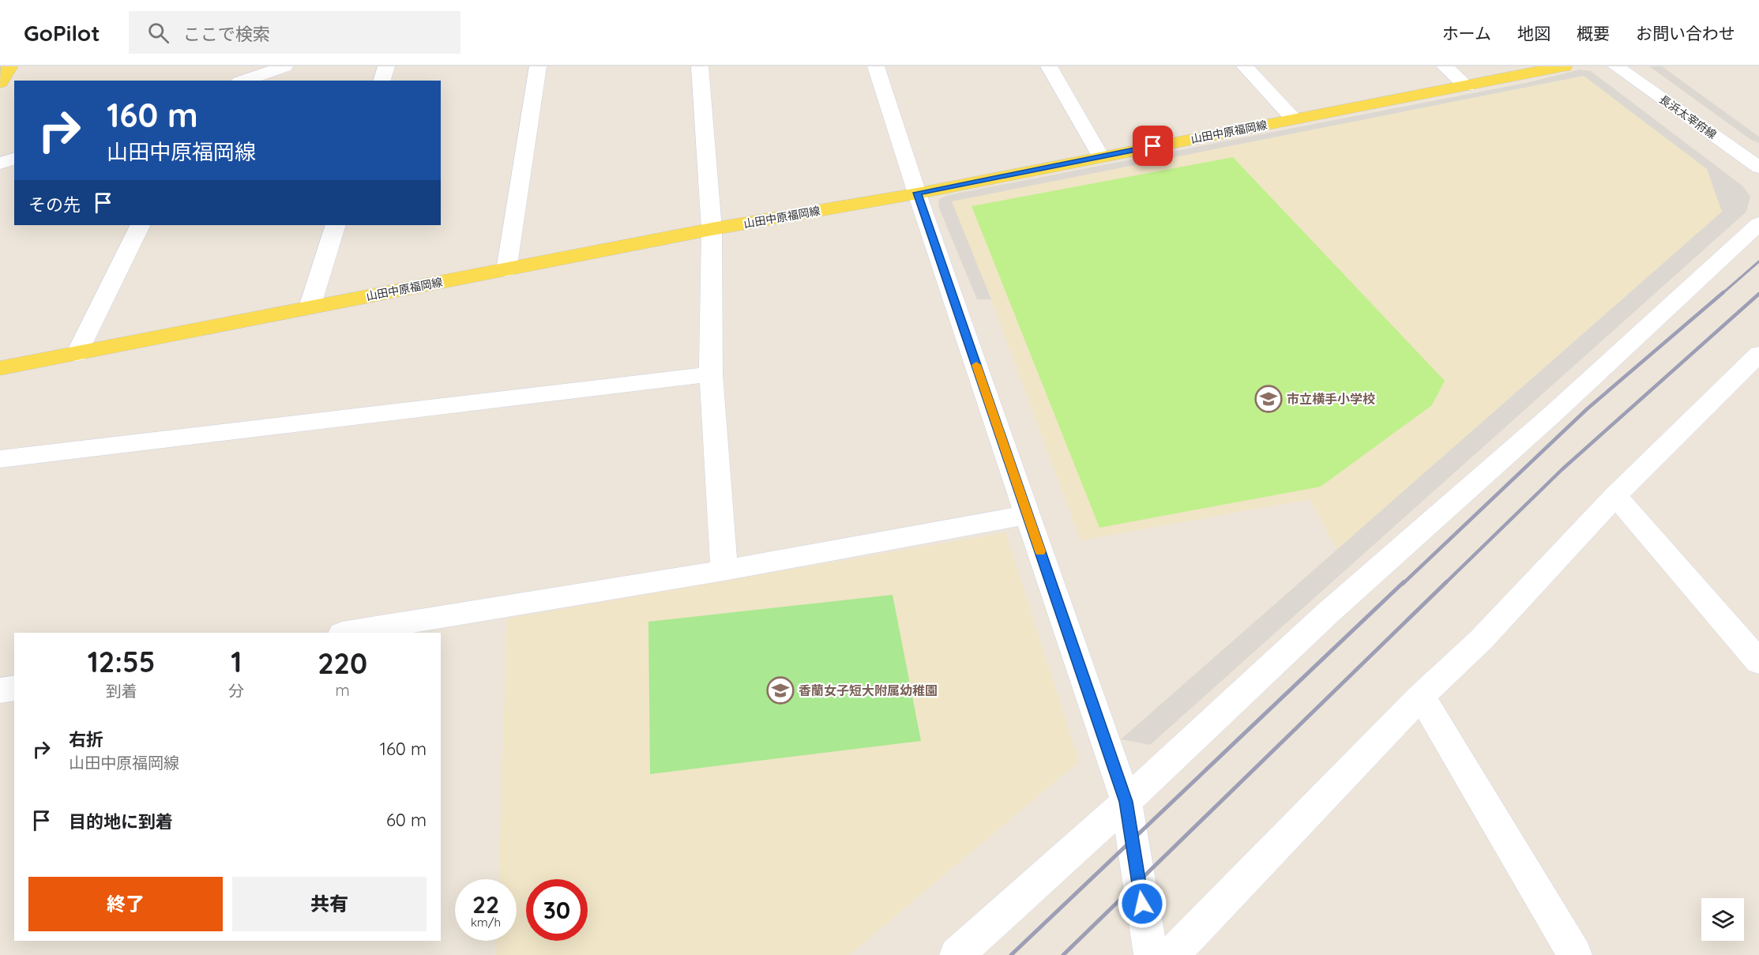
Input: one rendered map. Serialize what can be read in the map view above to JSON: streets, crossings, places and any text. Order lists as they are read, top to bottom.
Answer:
{
  "streets": {
    "main road": ["山田中原福岡線"],
    "street": ["長浜太宰府線"]
  },
  "places": {
    "school or university": ["市立横手小学校", "香蘭女子短大附属幼稚園"]
  },
  "page": {
    "header": "GoPilot",
    "search": "ここで検索",
    "nav": [
      "ホーム",
      "地図",
      "概要",
      "お問い合わせ"
    ],
    "turn": ["160 m", "山田中原福岡線"],
    "then": "その先",
    "eta": [
      "12:55",
      "到着",
      "1",
      "分",
      "220",
      "m"
    ],
    "list": [
      {
        "name": "右折",
        "note": "山田中原福岡線",
        "value": "160 m"
      },
      {
        "name": "目的地に到着",
        "value": "60 m"
      }
    ],
    "buttons": ["終了", "共有"],
    "speed": "22 km/h",
    "limit": "30"
  }
}
